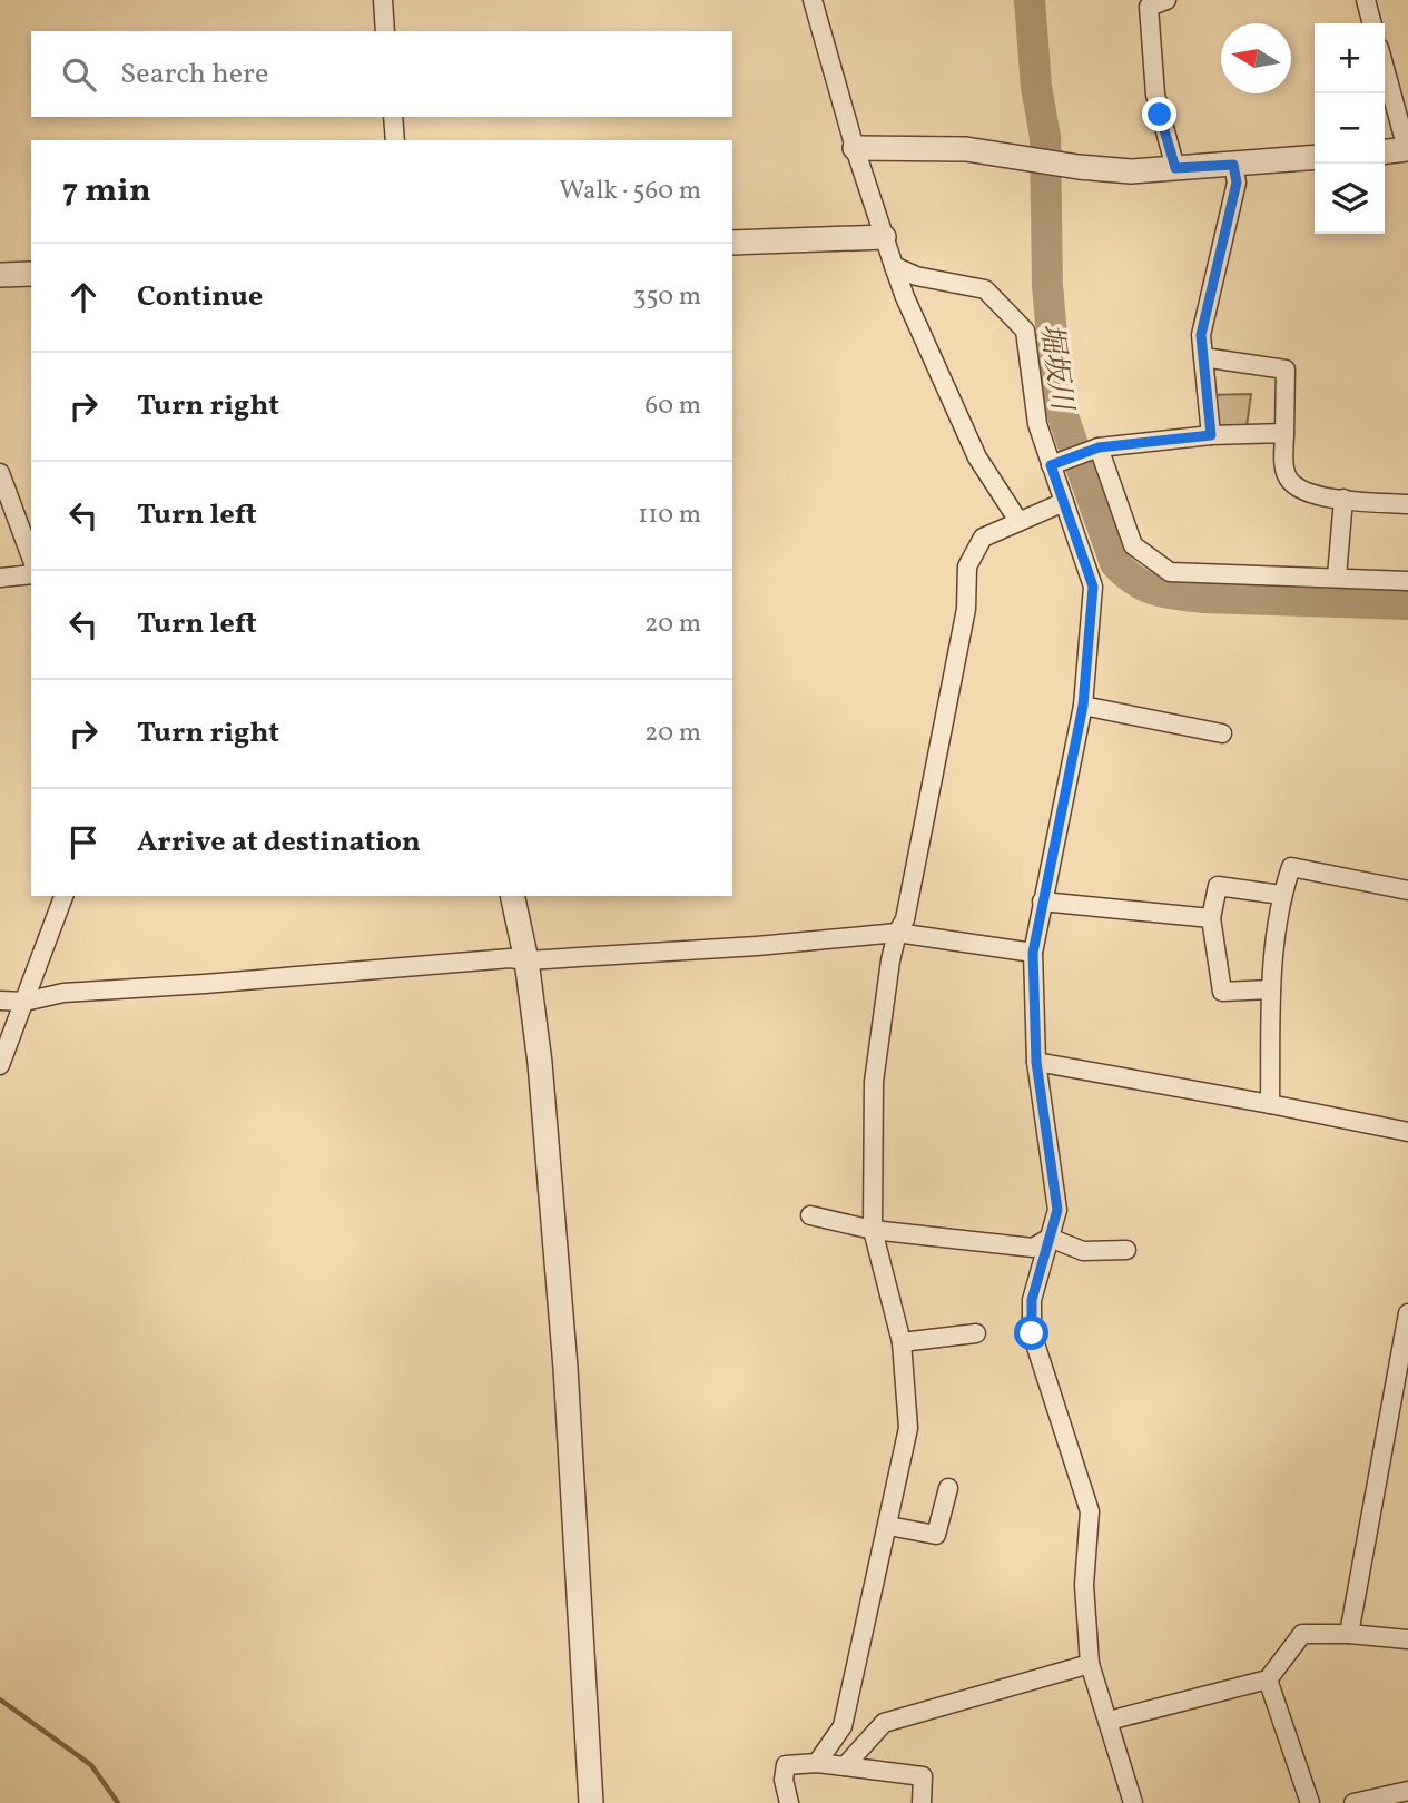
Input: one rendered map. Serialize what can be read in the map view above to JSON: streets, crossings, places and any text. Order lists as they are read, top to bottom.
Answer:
{
  "water": ["堀坂川"],
  "north": "left",
  "page": {
    "map_buttons": ["+", "−"],
    "search": "Search here",
    "heading": ["7 min", "Walk · 560 m"],
    "list": [
      ["Continue", "350 m"],
      ["Turn right", "60 m"],
      ["Turn left", "110 m"],
      ["Turn left", "20 m"],
      ["Turn right", "20 m"],
      "Arrive at destination"
    ]
  }
}
